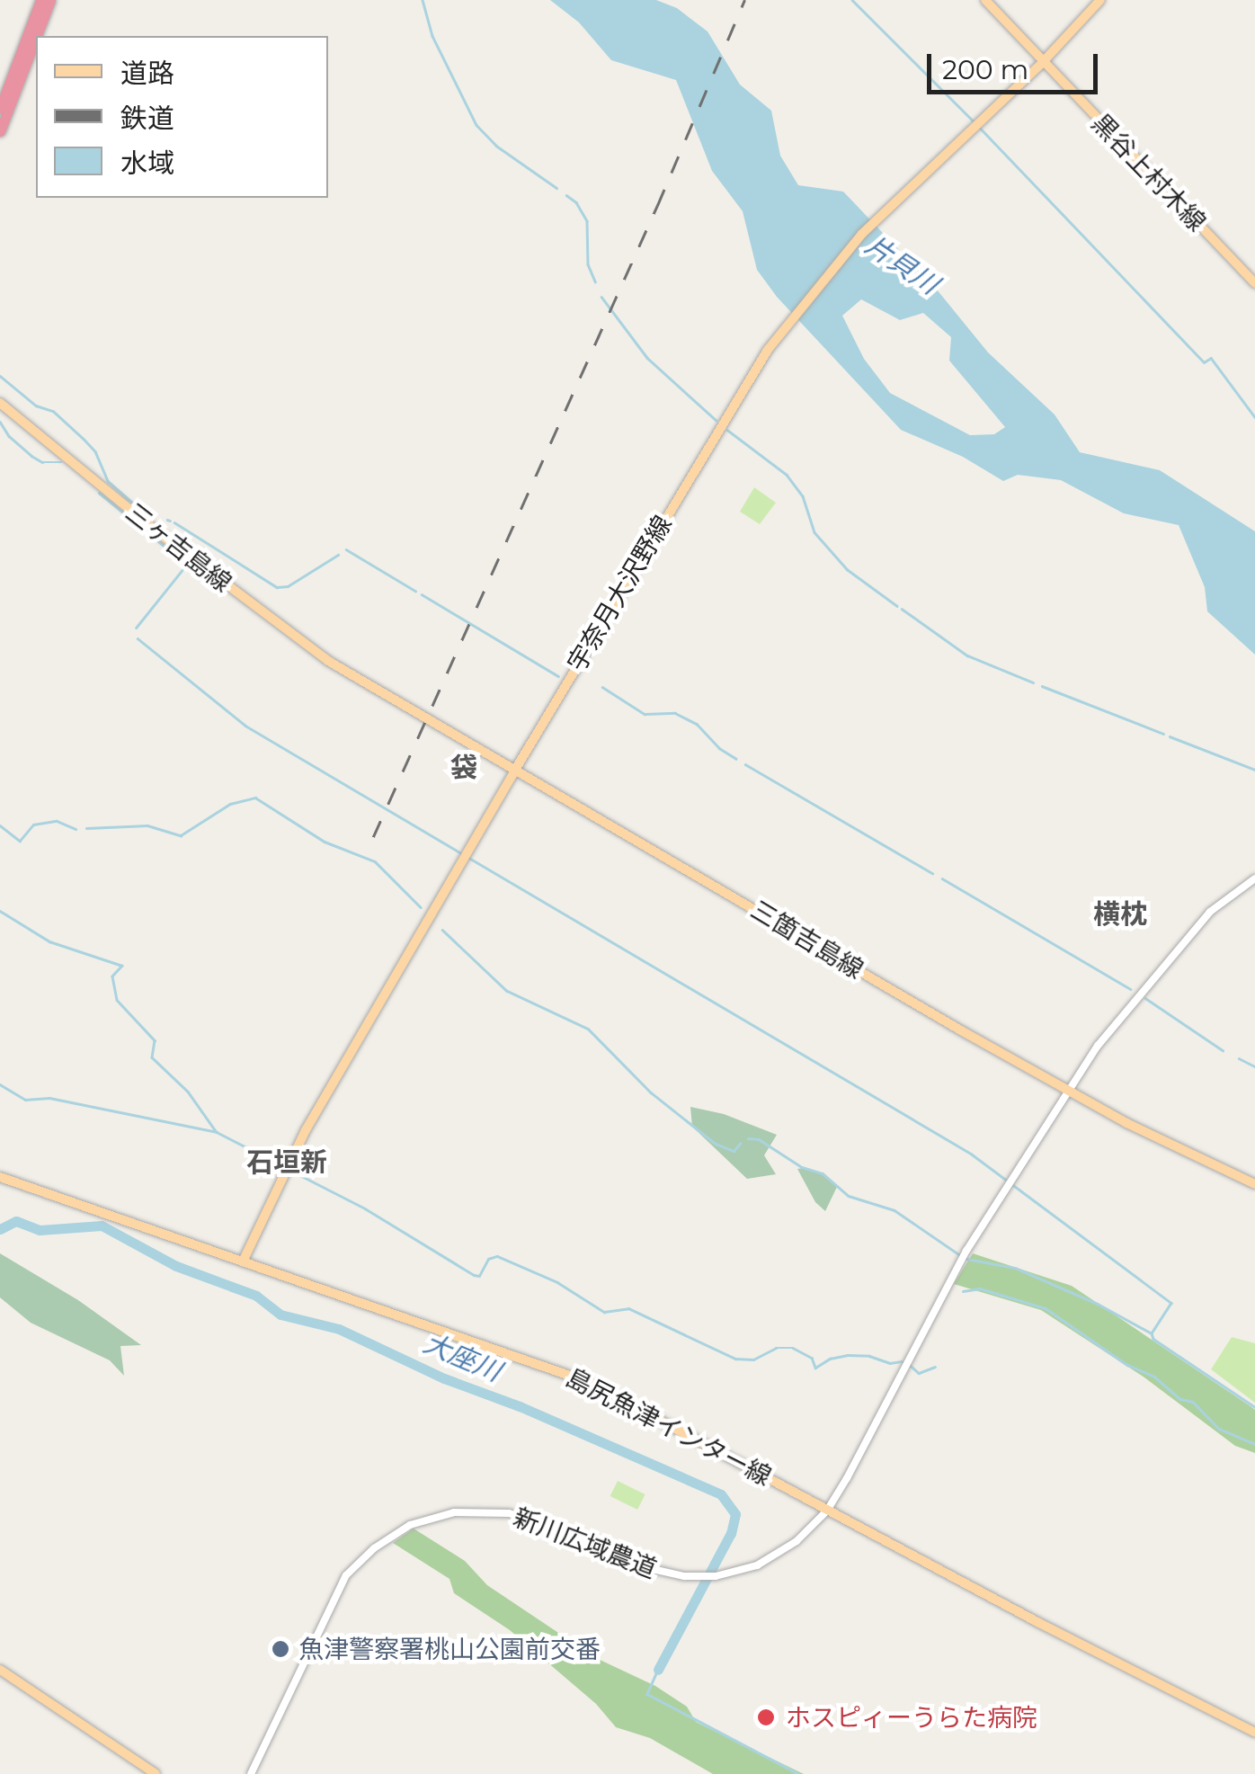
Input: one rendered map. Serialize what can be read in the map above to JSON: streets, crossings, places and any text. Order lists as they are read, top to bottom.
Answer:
{
  "streets": {
    "main road": [
      "黒谷上村木線",
      "三ヶ吉島線",
      "宇奈月大沢野線",
      "三箇吉島線",
      "島尻魚津インター線"
    ],
    "street": ["新川広域農道"]
  },
  "crossings": [
    ["黒谷上村木線", "宇奈月大沢野線"],
    ["三ヶ吉島線", "三箇吉島線"],
    ["宇奈月大沢野線", "三箇吉島線"],
    ["宇奈月大沢野線", "島尻魚津インター線"],
    ["三箇吉島線", "新川広域農道"],
    ["島尻魚津インター線", "新川広域農道"]
  ],
  "districts": ["袋", "横枕", "石垣新"],
  "water": ["片貝川", "大座川"],
  "places": ["魚津警察署桃山公園前交番", "ホスピィーうらた病院"],
  "legend": ["道路", "鉄道", "水域"],
  "scale_bar": "200 m"
}
